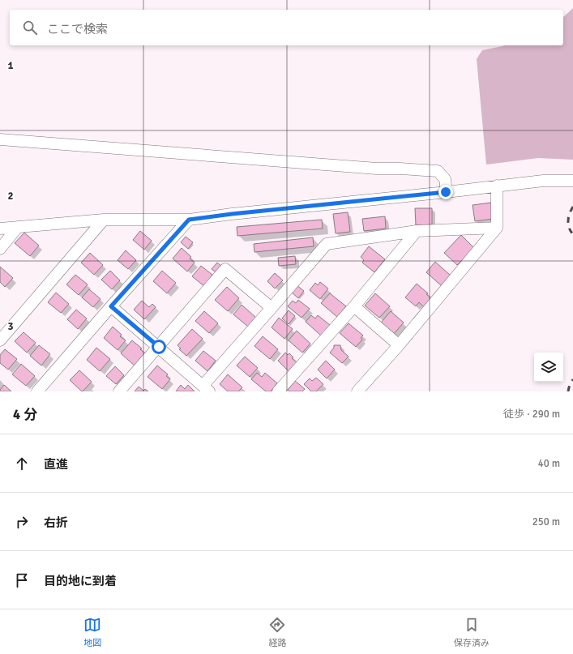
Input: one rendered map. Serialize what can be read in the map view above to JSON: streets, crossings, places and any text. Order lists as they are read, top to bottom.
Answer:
{
  "page": {
    "search": "ここで検索",
    "heading": ["4 分", "徒歩 · 290 m"],
    "list": [
      ["直進", "40 m"],
      ["右折", "250 m"],
      "目的地に到着"
    ],
    "nav": ["地図", "経路", "保存済み"]
  },
  "grid": {
    "rows": ["1", "2", "3"]
  }
}
